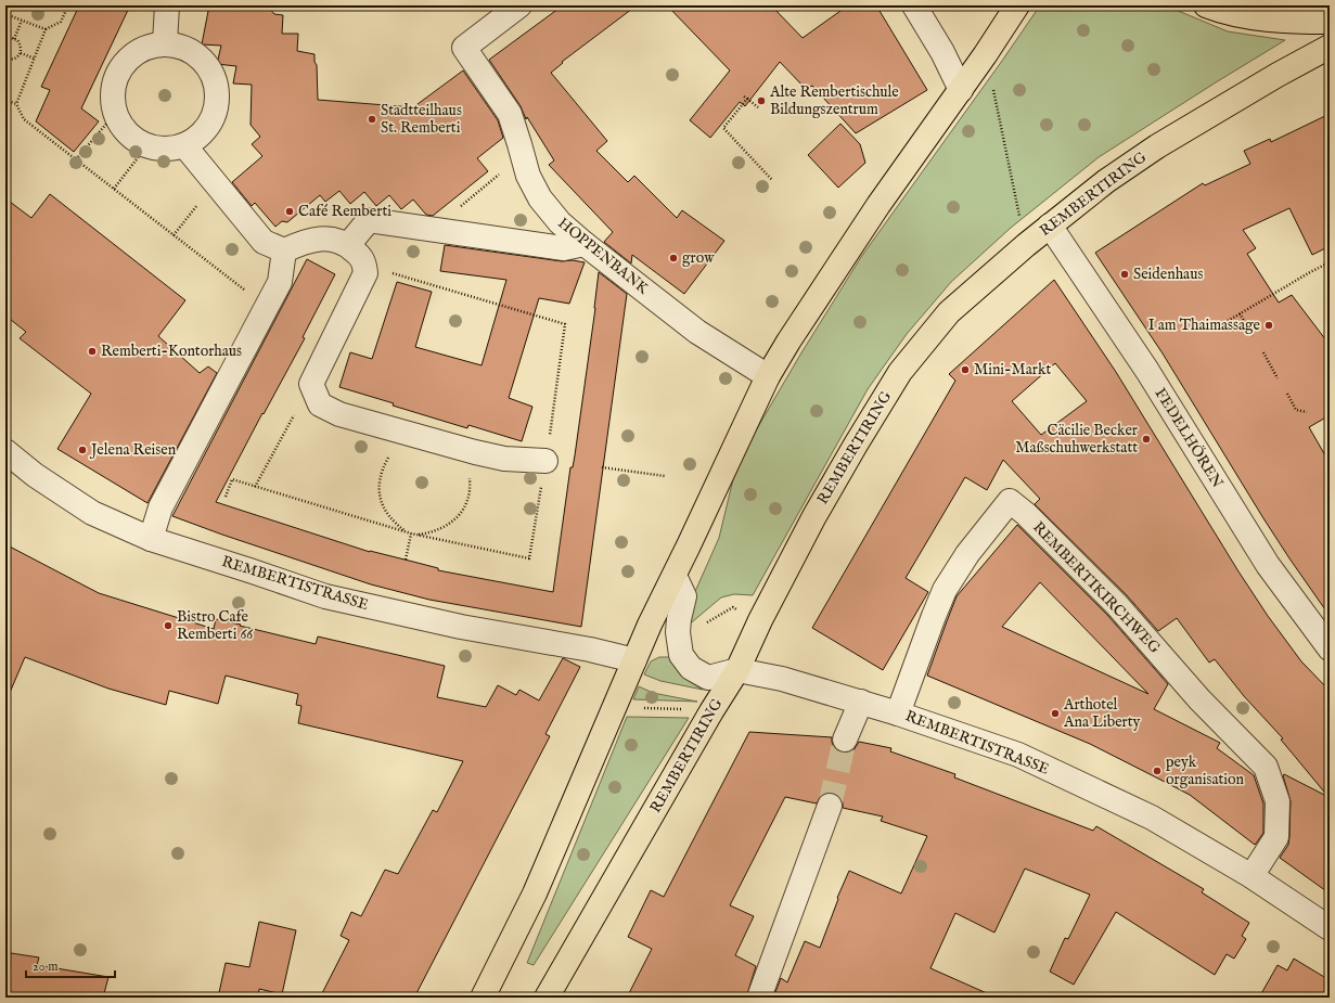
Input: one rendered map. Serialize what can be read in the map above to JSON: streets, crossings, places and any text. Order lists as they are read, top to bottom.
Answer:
{
  "streets": {
    "main road": ["REMBERTIRING"],
    "street": [
      "HOPPENBANK",
      "FEDELHÖREN",
      "REMBERTISTRASSE",
      "REMBERTIKIRCHWEG"
    ]
  },
  "crossings": [
    ["REMBERTIRING", "FEDELHÖREN"],
    ["REMBERTIRING", "REMBERTISTRASSE"],
    ["REMBERTISTRASSE", "REMBERTIKIRCHWEG"]
  ],
  "places": [
    "Alte Rembertischule Bildungszentrum",
    "Stadtteilhaus St. Remberti",
    "Café Remberti",
    "grow",
    "Seidenhaus",
    "I am Thaimassage",
    "Remberti-Kontorhaus",
    "Mini-Markt",
    "Cäcilie Becker Maßschuhwerkstatt",
    "Jelena Reisen",
    "Bistro Cafe Remberti 66",
    "Arthotel Ana Liberty",
    "peyk organisation"
  ],
  "scale_bar": "20 m"
}
